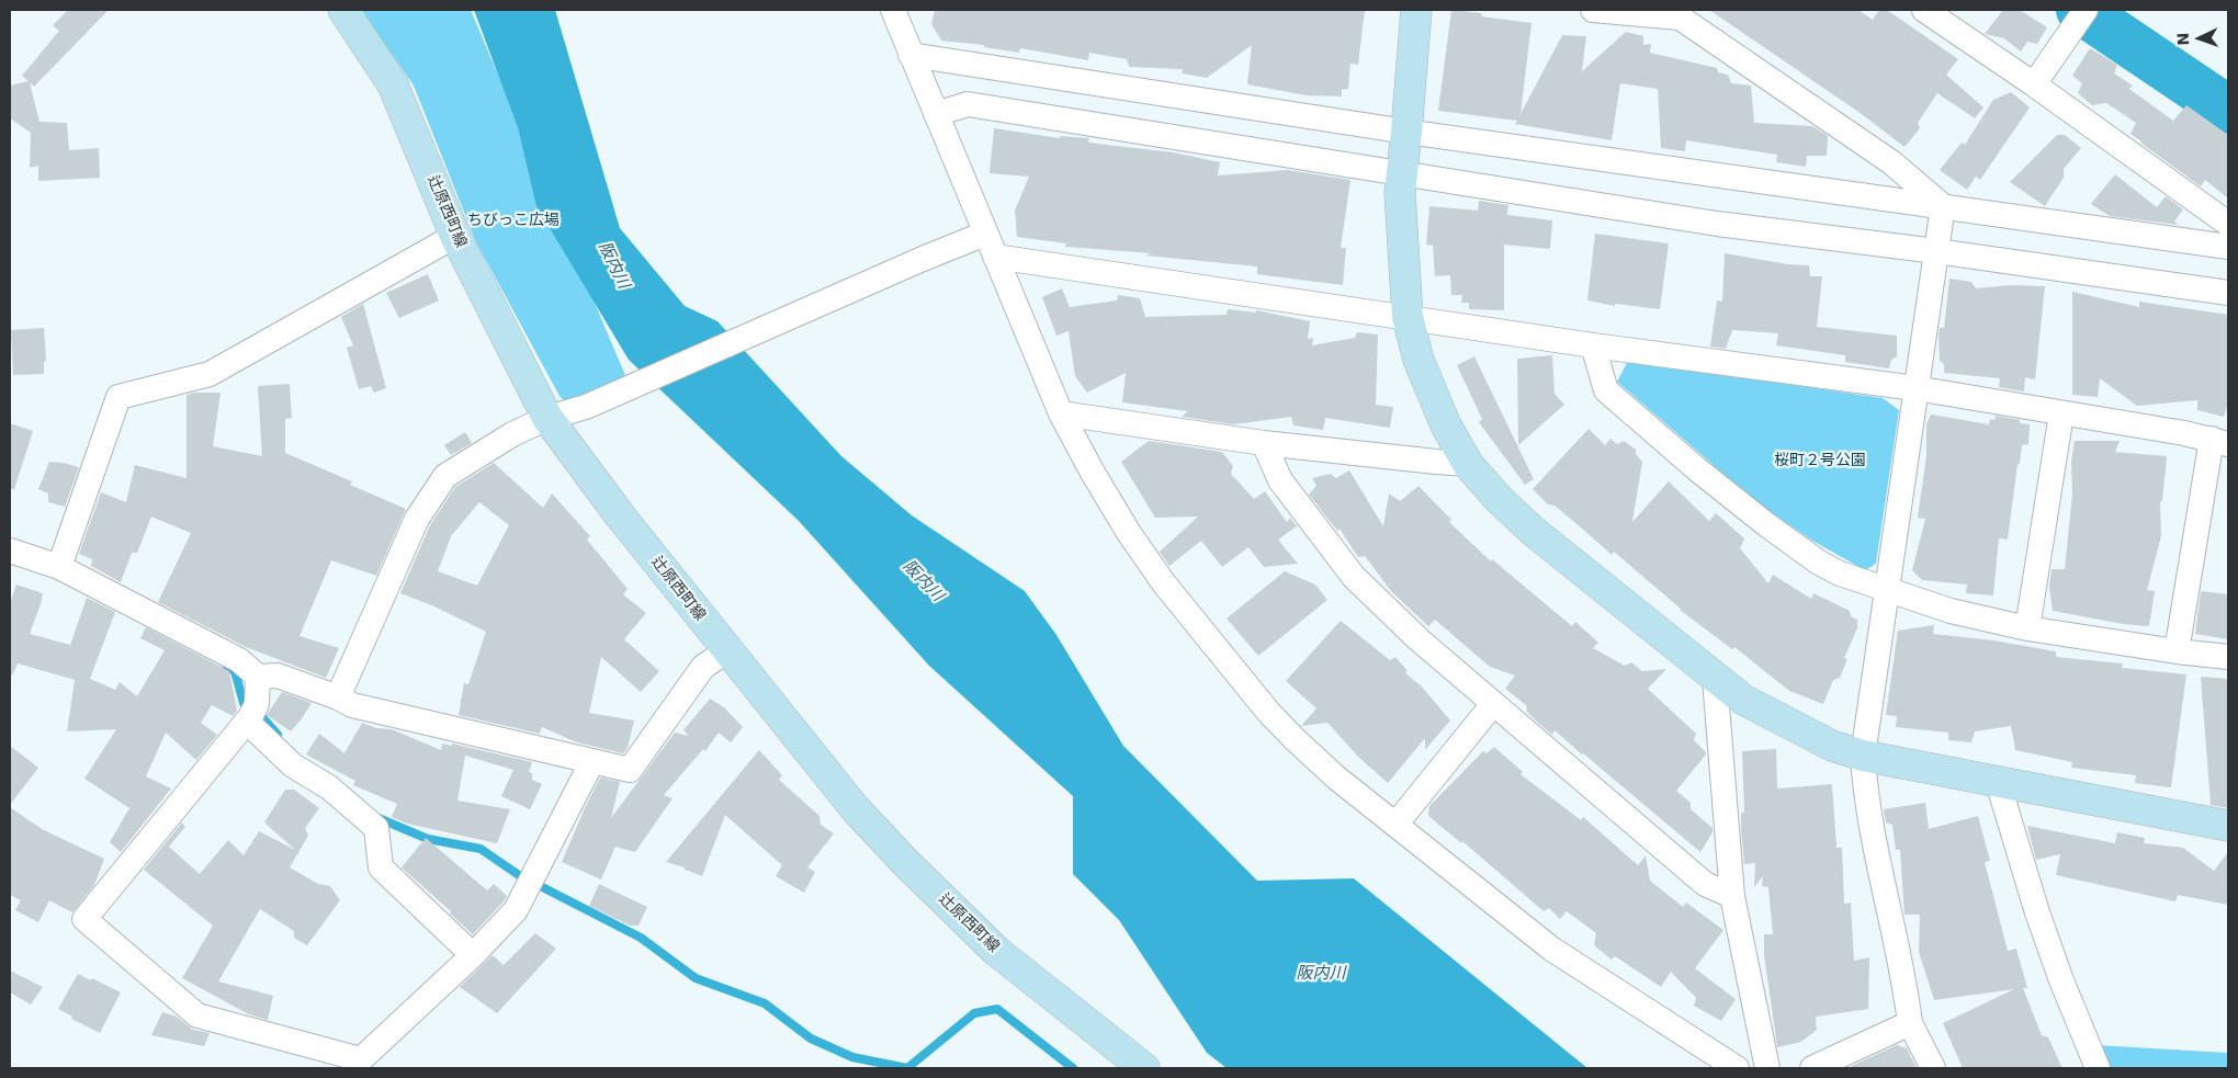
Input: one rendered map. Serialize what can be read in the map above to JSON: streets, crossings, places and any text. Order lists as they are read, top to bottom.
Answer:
{
  "streets": {
    "street": ["辻原西町線"]
  },
  "water": ["阪内川"],
  "parks": ["ちびっこ広場", "桜町２号公園"],
  "north": "left"
}
